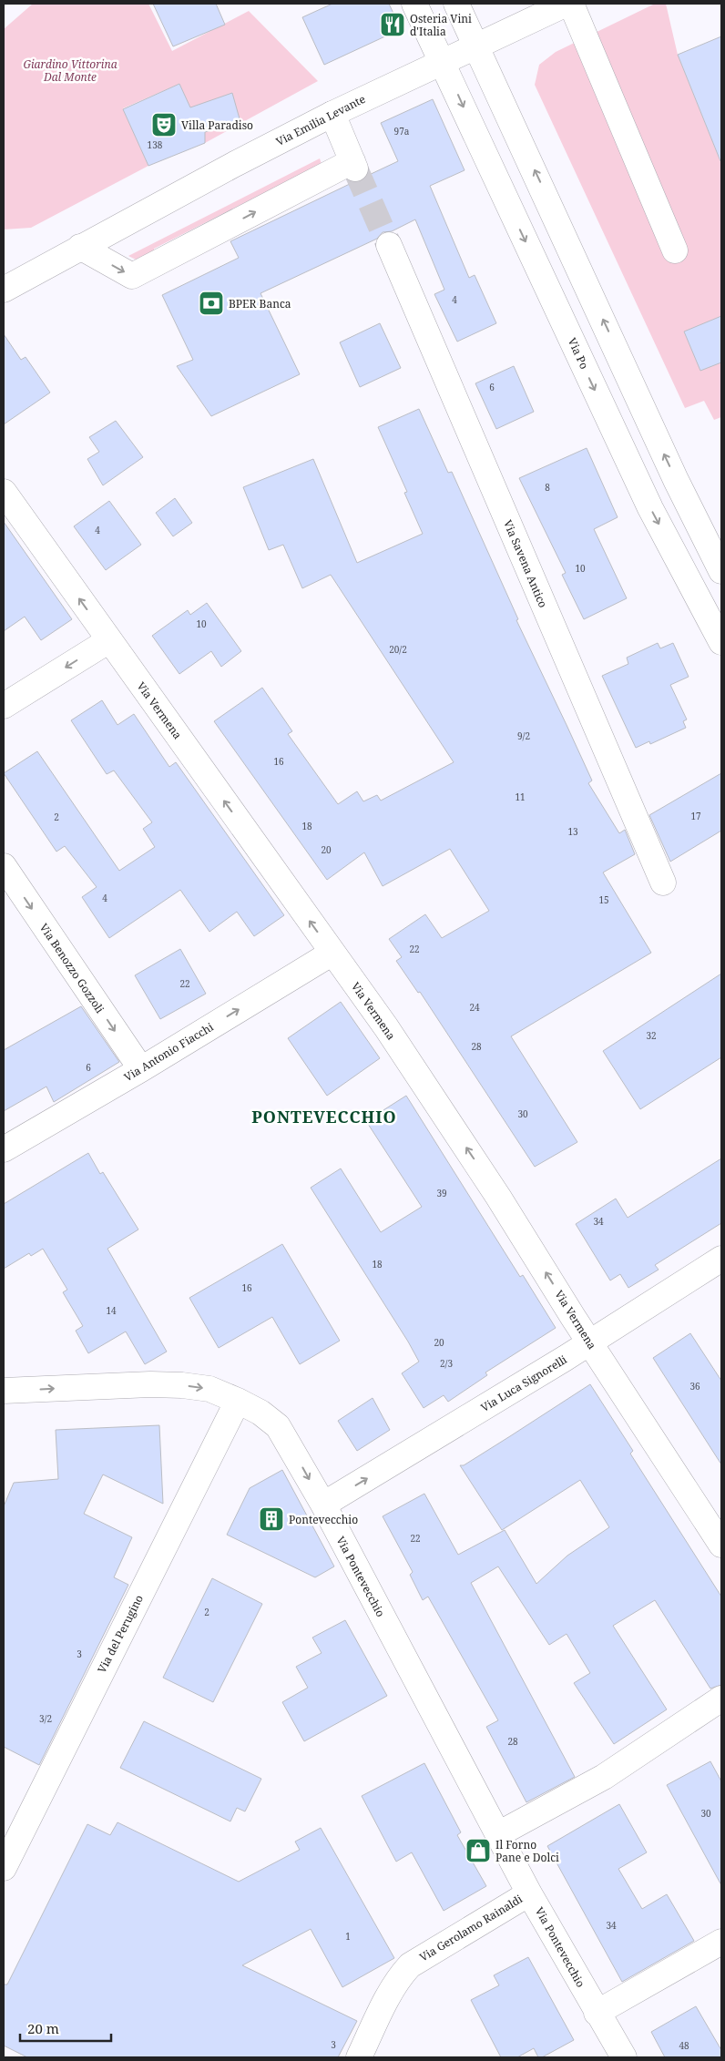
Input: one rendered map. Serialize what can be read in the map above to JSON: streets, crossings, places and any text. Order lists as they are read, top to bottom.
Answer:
{
  "streets": {
    "street": [
      "Via Emilia Levante",
      "Via Po",
      "Via Savena Antico",
      "Via Vermena",
      "Via Benozzo Gozzoli",
      "Via Antonio Fiacchi",
      "Via Luca Signorelli",
      "Via Pontevecchio",
      "Via del Perugino",
      "Via Gerolamo Rainaldi"
    ]
  },
  "crossings": [
    ["Via Emilia Levante", "Via Po"],
    ["Via Vermena", "Via Antonio Fiacchi"],
    ["Via Vermena", "Via Luca Signorelli"],
    ["Via Benozzo Gozzoli", "Via Antonio Fiacchi"],
    ["Via Luca Signorelli", "Via Pontevecchio"],
    ["Via Pontevecchio", "Via del Perugino"],
    ["Via Pontevecchio", "Via Gerolamo Rainaldi"]
  ],
  "one_way": [
    "Via Vermena",
    "Via Benozzo Gozzoli",
    "Via Antonio Fiacchi",
    "Via Luca Signorelli"
  ],
  "districts": ["PONTEVECCHIO"],
  "parks": ["Giardino Vittorina Dal Monte"],
  "places": {
    "restaurant": ["Osteria Vini d'Italia"],
    "theatre": ["Villa Paradiso"],
    "bank": ["BPER Banca"],
    "building": ["Pontevecchio"],
    "shop": ["Il Forno Pane e Dolci"]
  },
  "house_numbers": [
    "97a",
    "138",
    "4",
    "6",
    "8",
    "4",
    "10",
    "10",
    "20/2",
    "9/2",
    "16",
    "11",
    "17",
    "2",
    "18",
    "13",
    "20",
    "4",
    "15",
    "22",
    "22",
    "24",
    "32",
    "28",
    "6",
    "30",
    "39",
    "34",
    "18",
    "16",
    "14",
    "20",
    "2/3",
    "36",
    "22",
    "2",
    "3",
    "3/2",
    "28",
    "30",
    "34",
    "1",
    "3",
    "48"
  ],
  "scale_bar": "20 m"
}
